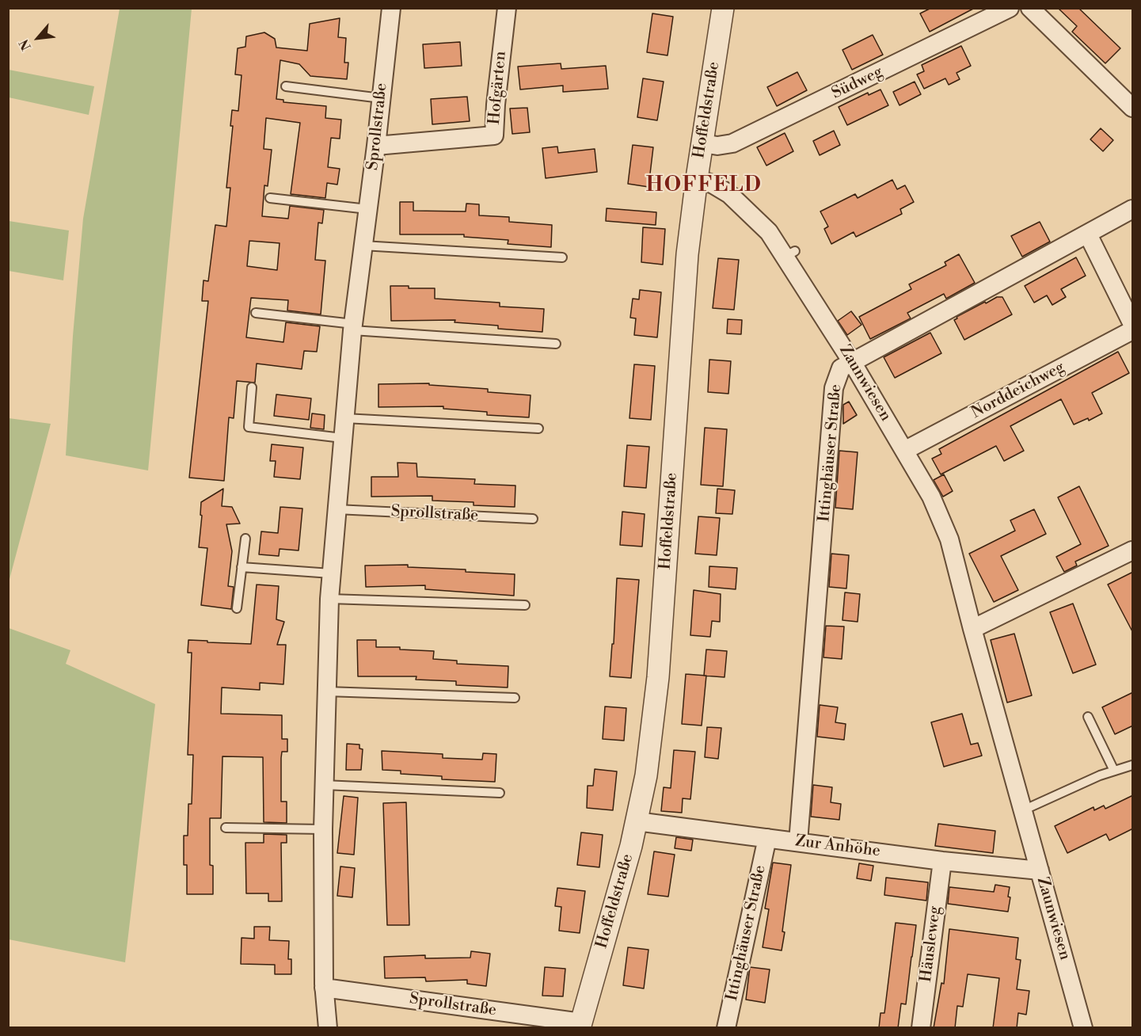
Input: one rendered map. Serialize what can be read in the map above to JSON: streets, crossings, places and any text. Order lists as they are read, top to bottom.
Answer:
{
  "streets": {
    "street": [
      "Südweg",
      "Hofgärten",
      "Hoffeldstraße",
      "Sprollstraße",
      "Zaunwiesen",
      "Norddeichweg",
      "Ittinghäuser Straße",
      "Zur Anhöhe",
      "Häusleweg"
    ]
  },
  "crossings": [
    ["Südweg", "Hoffeldstraße"],
    ["Hofgärten", "Sprollstraße"],
    ["Hoffeldstraße", "Sprollstraße"],
    ["Hoffeldstraße", "Zaunwiesen"],
    ["Hoffeldstraße", "Zur Anhöhe"],
    ["Zaunwiesen", "Norddeichweg"],
    ["Zaunwiesen", "Ittinghäuser Straße"],
    ["Zaunwiesen", "Zur Anhöhe"],
    ["Ittinghäuser Straße", "Zur Anhöhe"],
    ["Zur Anhöhe", "Häusleweg"]
  ],
  "districts": ["HOFFELD"],
  "north": "bottom left"
}
